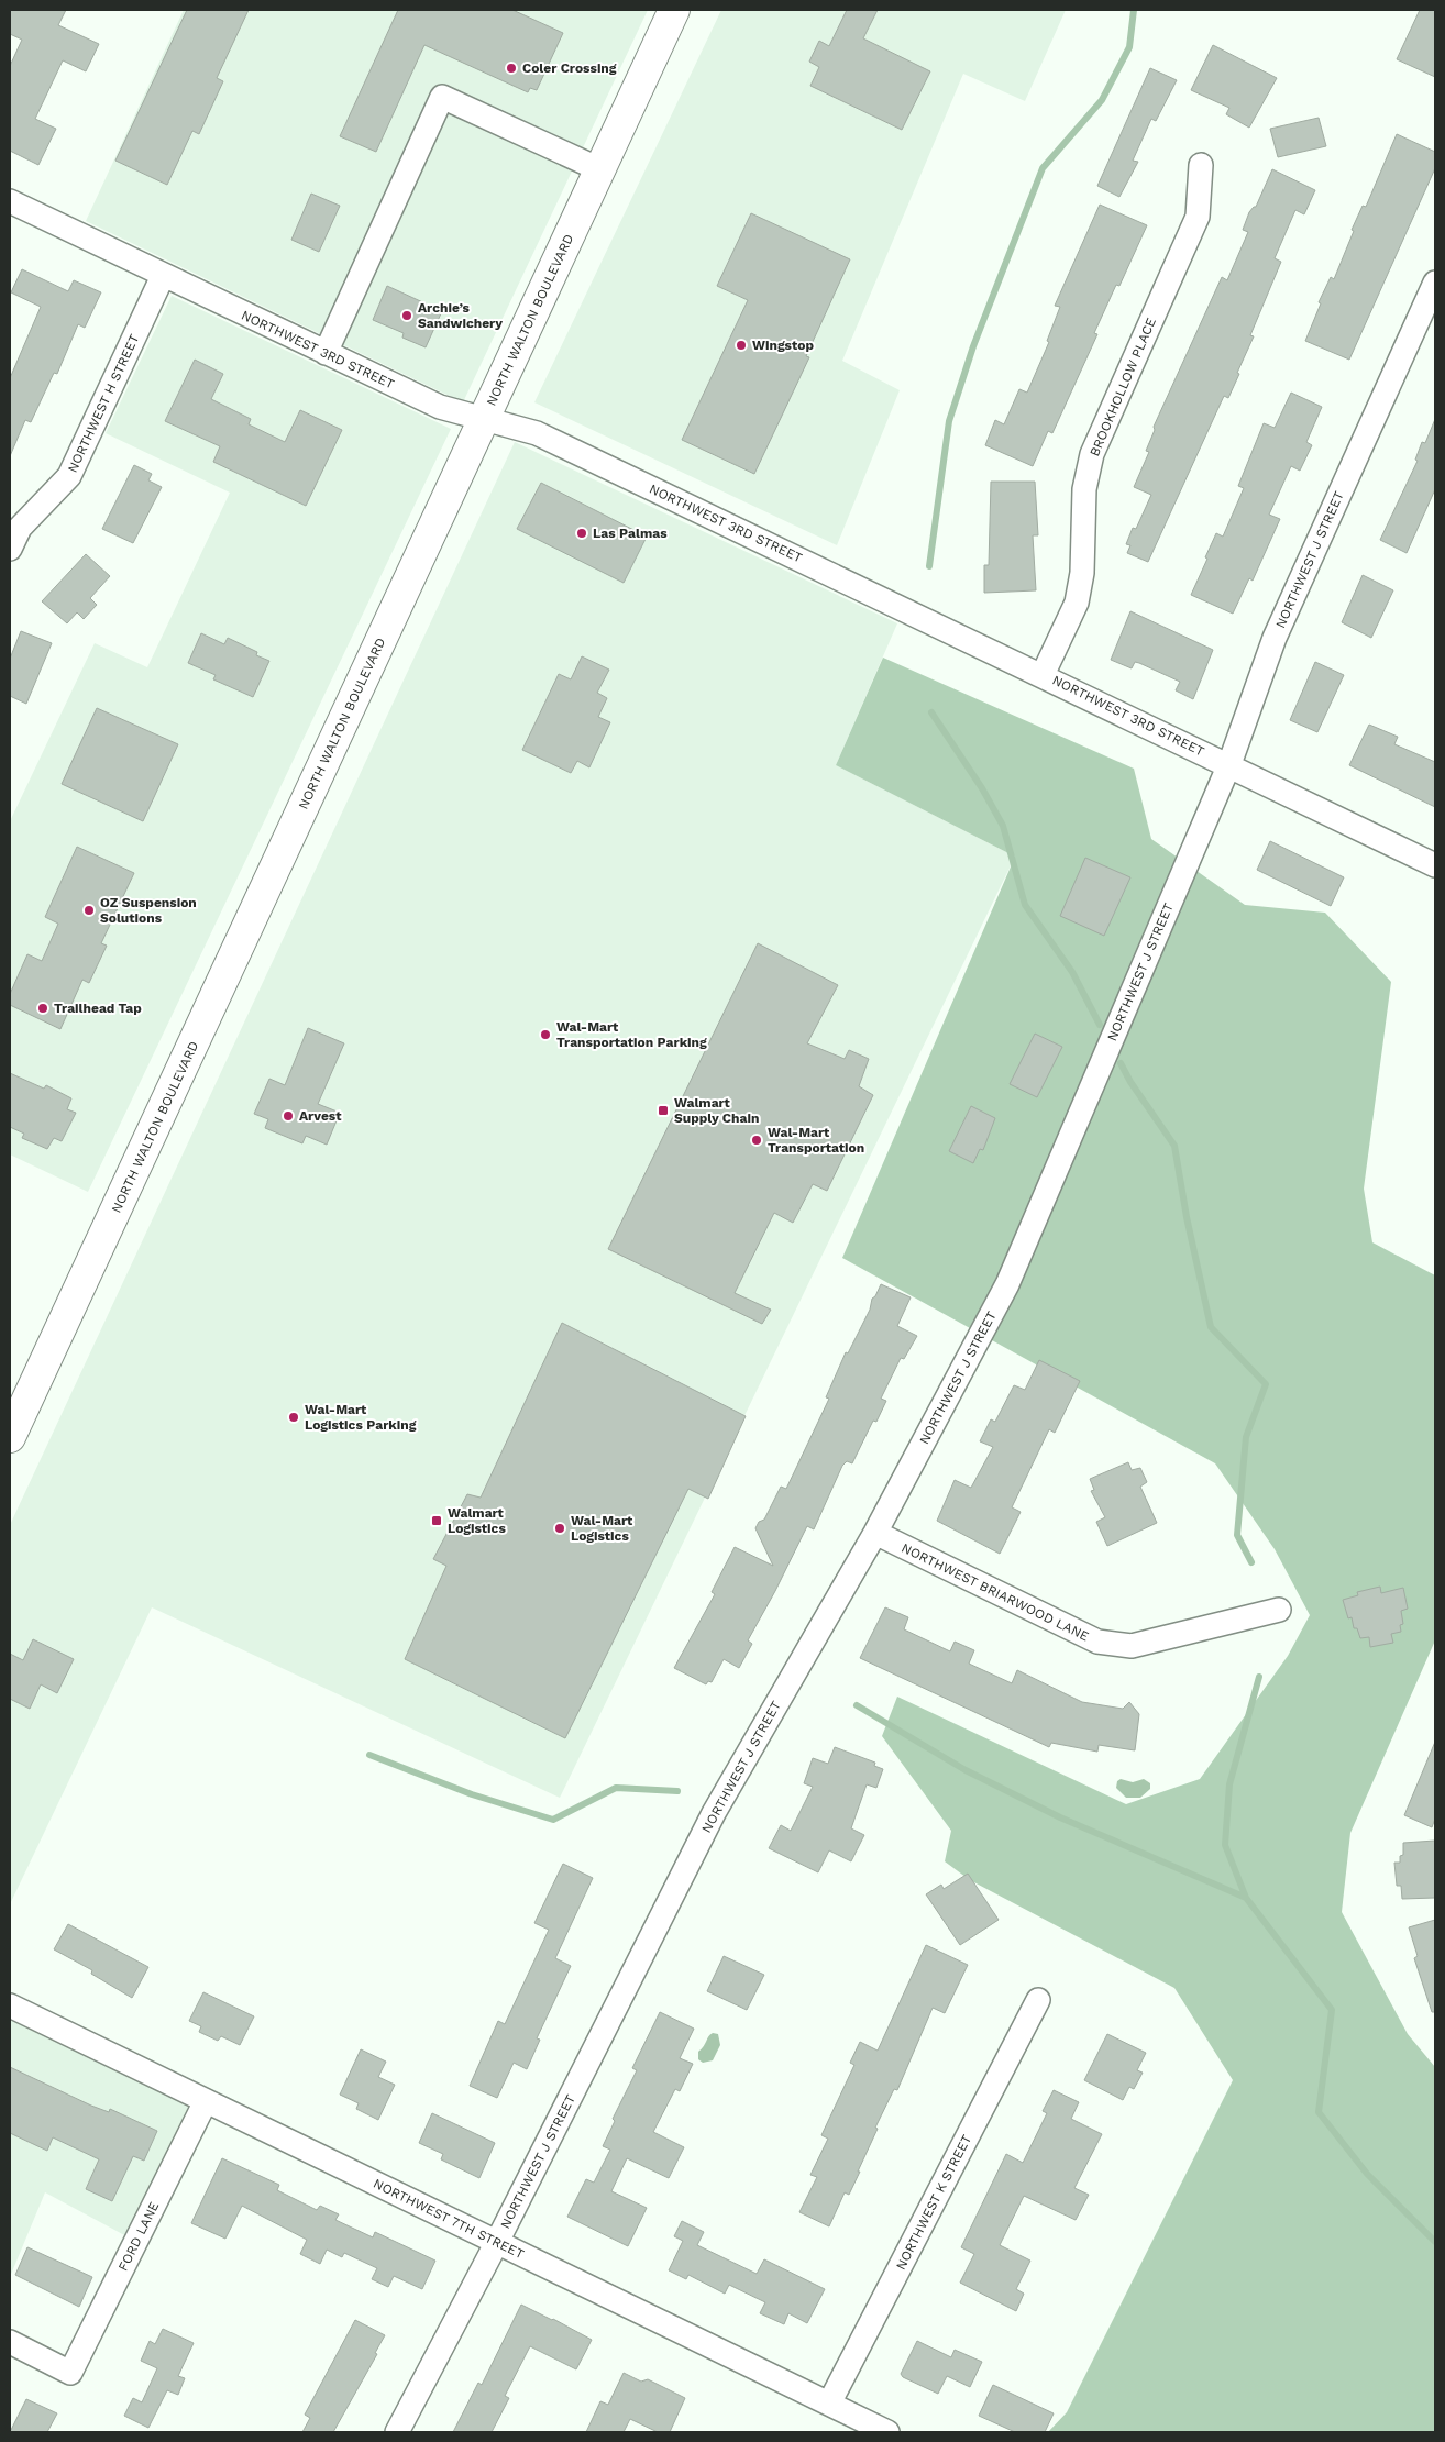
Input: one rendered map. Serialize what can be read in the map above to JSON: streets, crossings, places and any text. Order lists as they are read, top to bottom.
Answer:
{
  "streets": {
    "main road": ["NORTH WALTON BOULEVARD"],
    "street": [
      "NORTHWEST 3RD STREET",
      "BROOKHOLLOW PLACE",
      "NORTHWEST H STREET",
      "NORTHWEST J STREET",
      "NORTHWEST BRIARWOOD LANE",
      "NORTHWEST K STREET",
      "NORTHWEST 7TH STREET",
      "FORD LANE"
    ]
  },
  "crossings": [
    ["NORTH WALTON BOULEVARD", "NORTHWEST 3RD STREET"],
    ["NORTHWEST 3RD STREET", "BROOKHOLLOW PLACE"],
    ["NORTHWEST 3RD STREET", "NORTHWEST H STREET"],
    ["NORTHWEST 3RD STREET", "NORTHWEST J STREET"],
    ["NORTHWEST J STREET", "NORTHWEST BRIARWOOD LANE"],
    ["NORTHWEST J STREET", "NORTHWEST 7TH STREET"],
    ["NORTHWEST K STREET", "NORTHWEST 7TH STREET"],
    ["NORTHWEST 7TH STREET", "FORD LANE"]
  ],
  "places": {
    "other": [
      "Coler Crossing",
      "Archie’s Sandwichery",
      "Wingstop",
      "Las Palmas",
      "OZ Suspension Solutions",
      "Trailhead Tap",
      "Wal-Mart Transportation Parking",
      "Arvest",
      "Wal-Mart Transportation",
      "Wal-Mart Logistics Parking",
      "Wal-Mart Logistics"
    ],
    "transit": ["Walmart Supply Chain", "Walmart Logistics"]
  }
}
